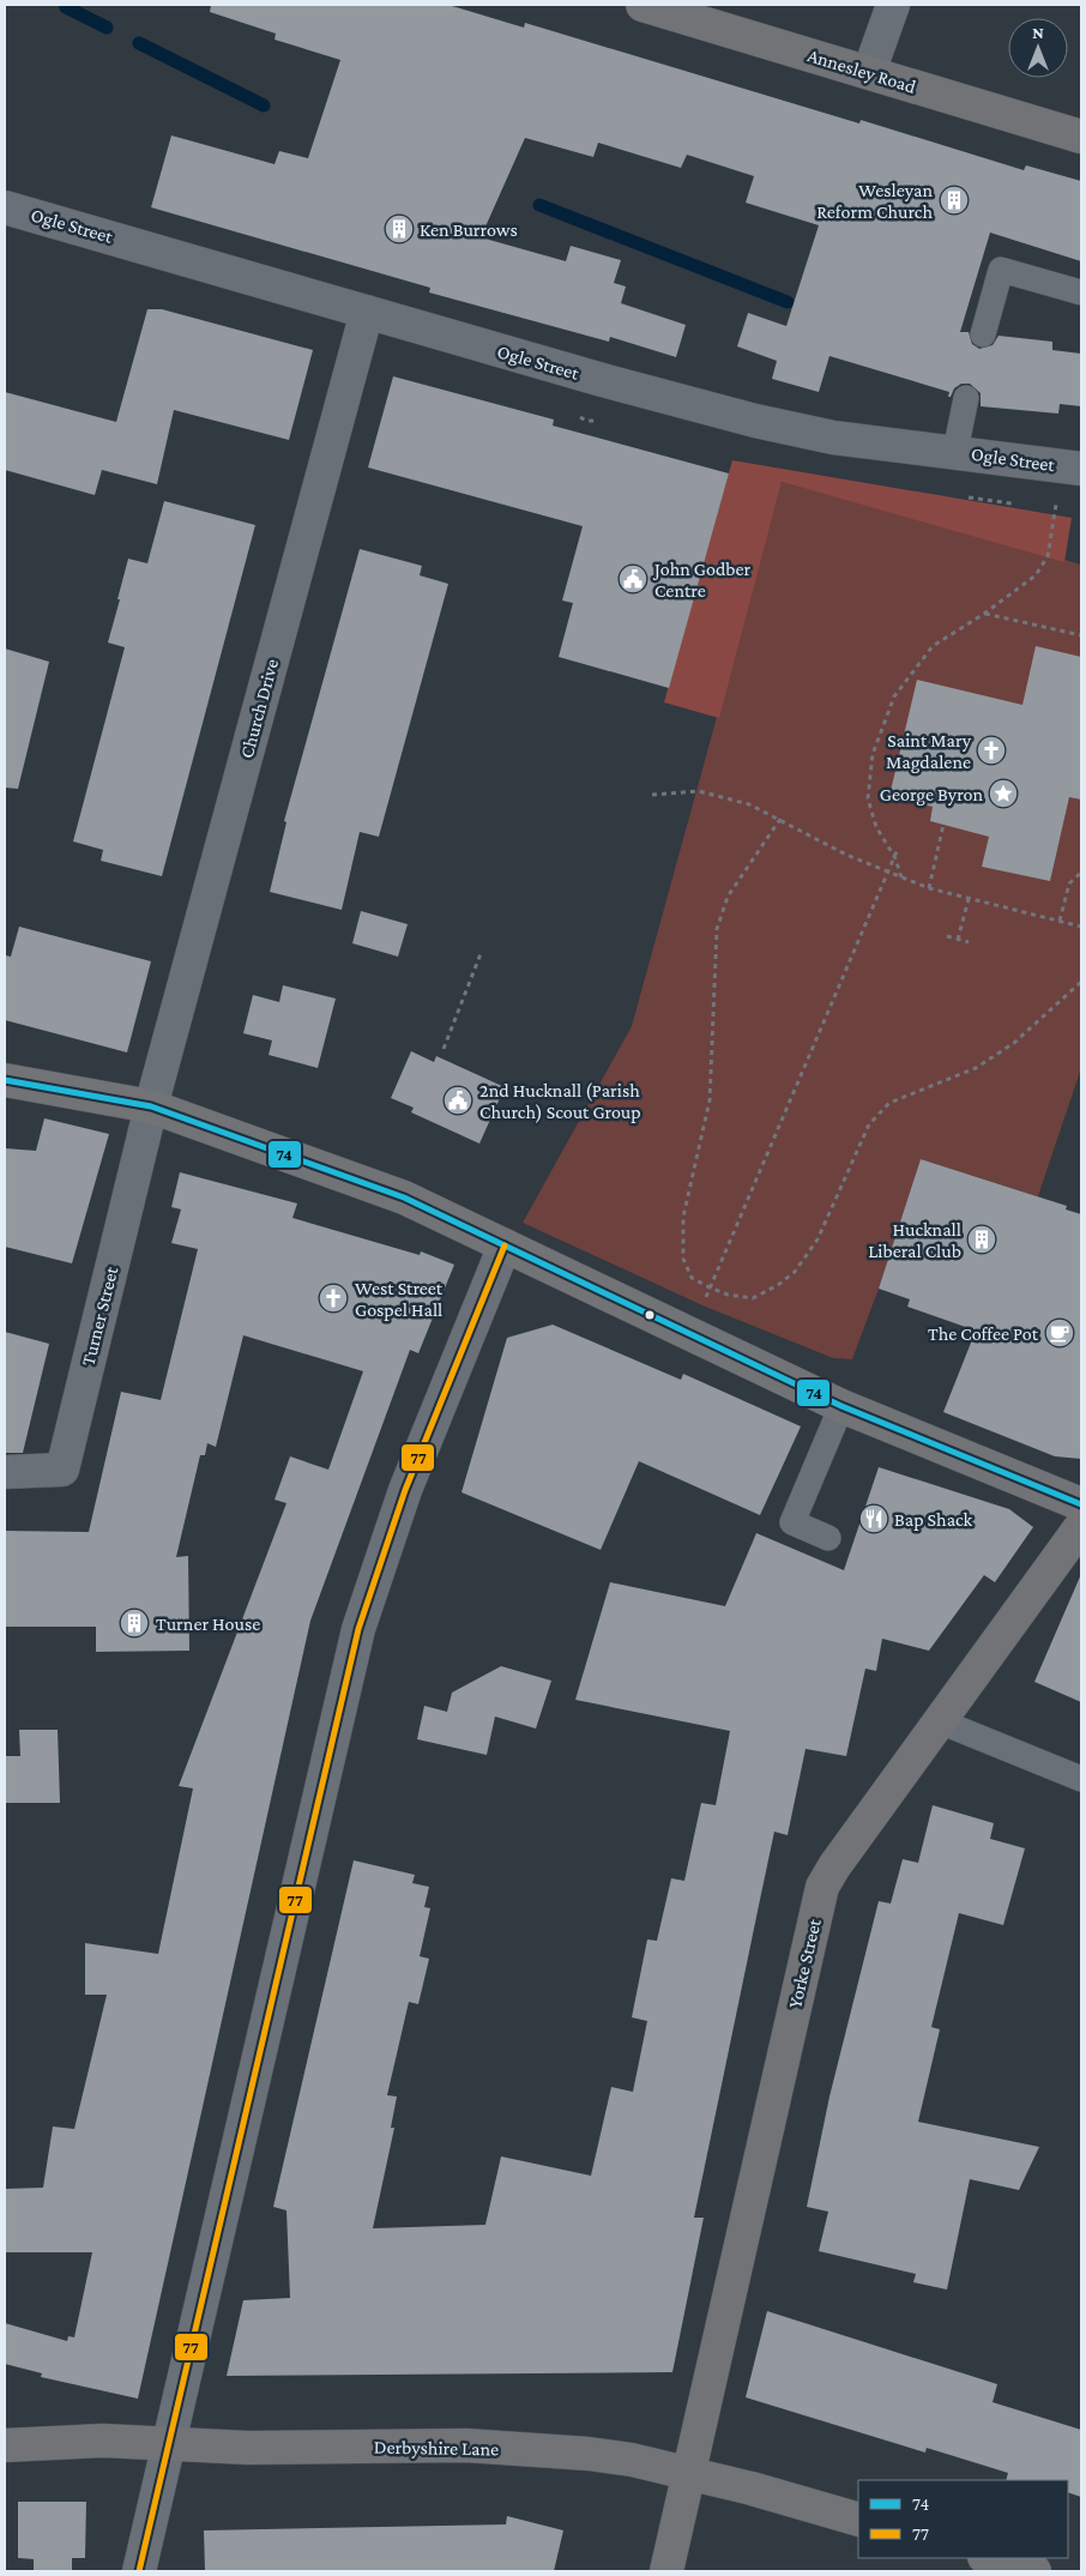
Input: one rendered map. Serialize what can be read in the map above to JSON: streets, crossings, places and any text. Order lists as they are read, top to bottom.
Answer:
{
  "streets": {
    "street": [
      "Annesley Road",
      "Ogle Street",
      "Church Drive",
      "Turner Street",
      "Yorke Street",
      "Derbyshire Lane"
    ]
  },
  "crossings": [
    ["Ogle Street", "Church Drive"],
    ["Church Drive", "Turner Street"],
    ["Yorke Street", "Derbyshire Lane"]
  ],
  "places": {
    "building": [
      "Wesleyan Reform Church",
      "Ken Burrows",
      "Hucknall Liberal Club",
      "Turner House"
    ],
    "public building": ["John Godber Centre", "2nd Hucknall (Parish Church) Scout Group"],
    "church": ["Saint Mary Magdalene", "West Street Gospel Hall"],
    "place": ["George Byron"],
    "cafe": ["The Coffee Pot"],
    "restaurant": ["Bap Shack"]
  },
  "lines": ["transit line 74", "transit line 77"],
  "legend": ["74", "77"],
  "north": "top"
}
